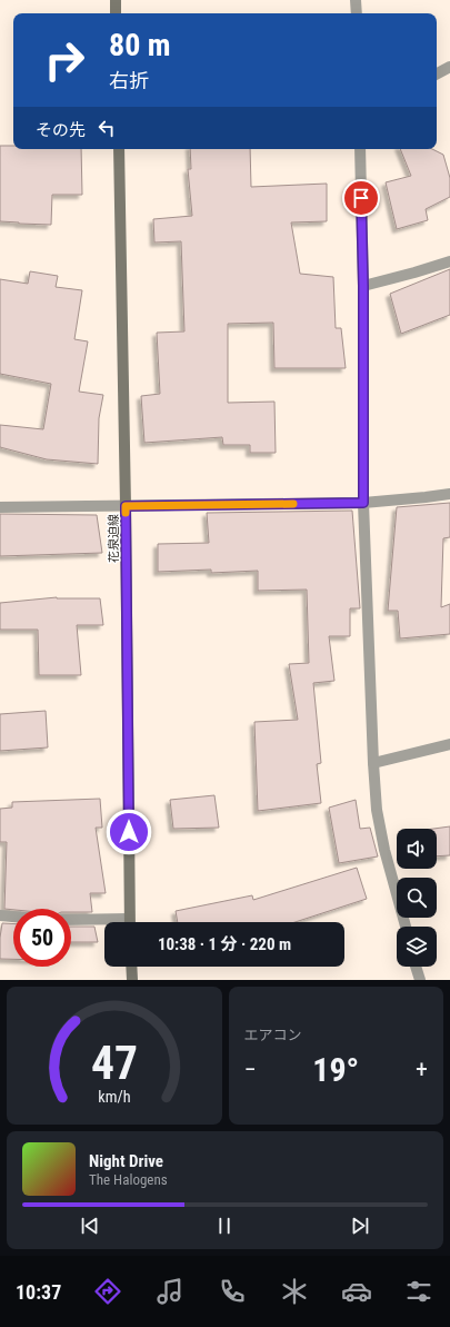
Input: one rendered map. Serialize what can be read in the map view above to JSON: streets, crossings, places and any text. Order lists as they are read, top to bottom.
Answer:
{
  "streets": {
    "main road": ["花泉迫線"]
  },
  "page": {
    "turn": ["80 m", "右折"],
    "then": "その先",
    "limit": "50",
    "trip": "10:38 · 1 分 · 220 m",
    "tile": "エアコン",
    "heat": ["−", "19°", "+"],
    "song": ["Night Drive", "The Halogens"],
    "tabs": "10:37",
    "gauge": ["47", "km/h"]
  }
}
